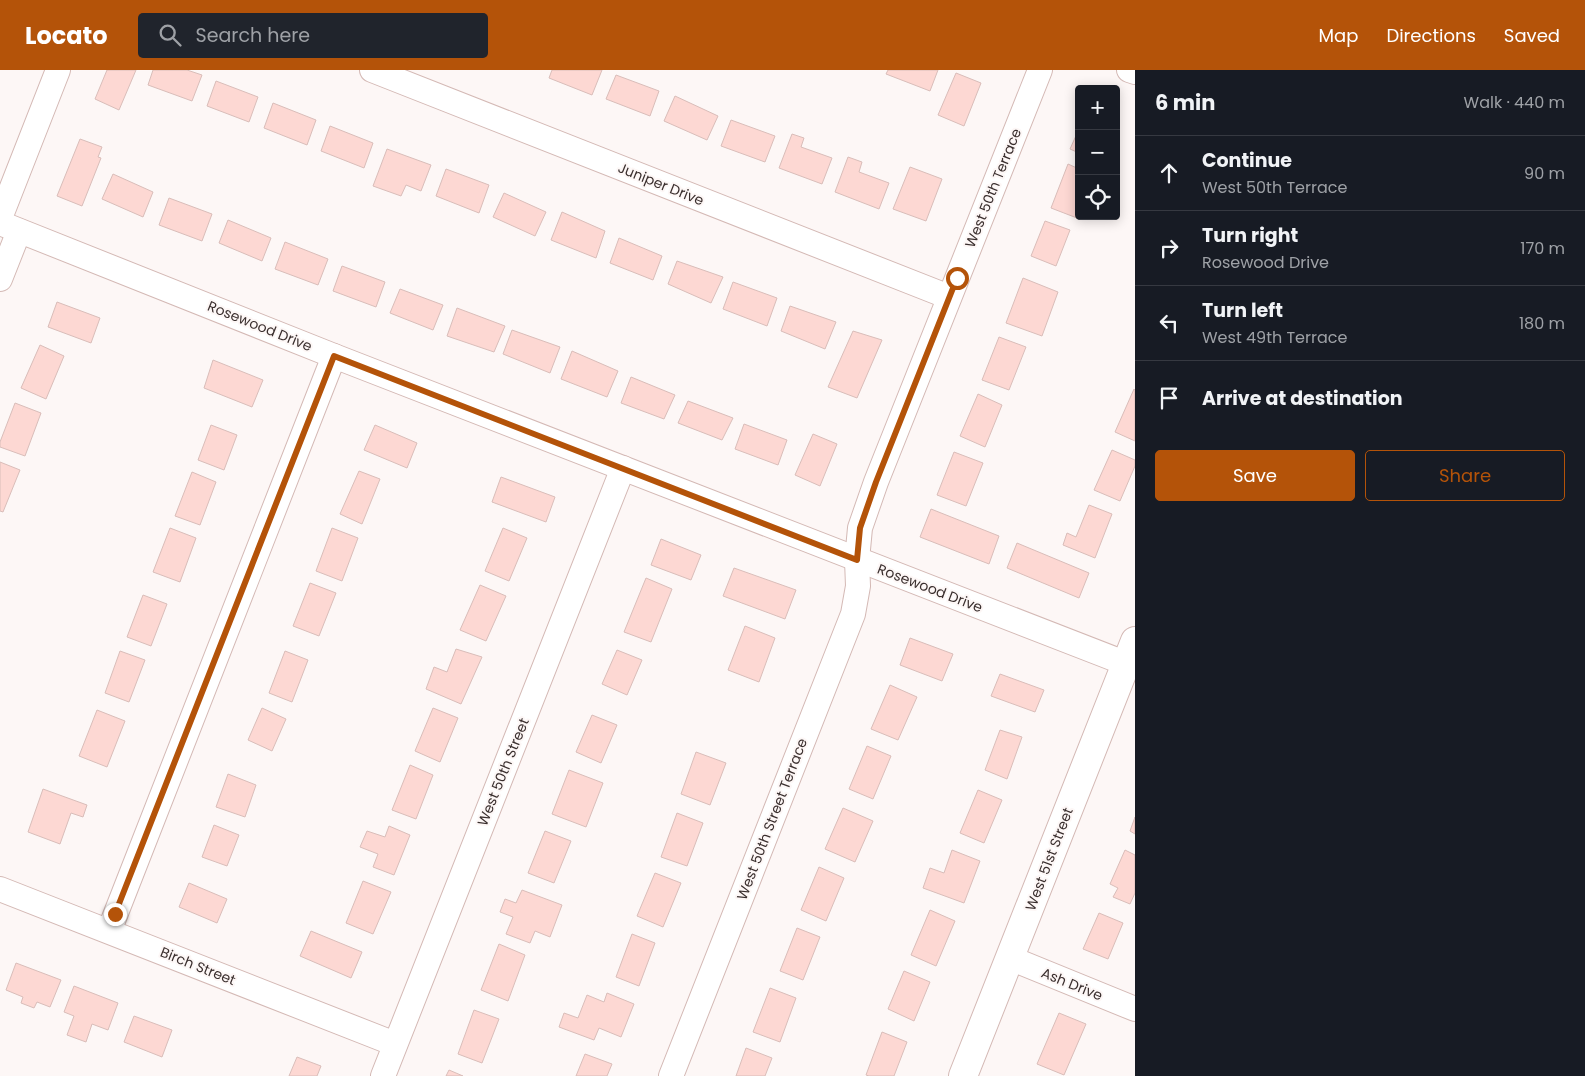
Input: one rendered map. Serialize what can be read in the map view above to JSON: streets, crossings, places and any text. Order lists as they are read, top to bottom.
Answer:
{
  "streets": {
    "street": [
      "Juniper Drive",
      "West 50th Terrace",
      "Rosewood Drive",
      "West 50th Street",
      "West 50th Street Terrace",
      "West 51st Street",
      "Birch Street",
      "Ash Drive"
    ]
  },
  "crossings": [
    ["Juniper Drive", "West 50th Terrace"],
    ["West 50th Terrace", "Rosewood Drive"],
    ["West 50th Terrace", "West 50th Street Terrace"],
    ["Rosewood Drive", "West 50th Street"],
    ["Rosewood Drive", "West 50th Street Terrace"],
    ["Rosewood Drive", "West 51st Street"],
    ["West 50th Street", "Birch Street"],
    ["West 51st Street", "Ash Drive"]
  ],
  "page": {
    "header": "Locato",
    "search": "Search here",
    "nav": ["Map", "Directions", "Saved"],
    "heading": ["6 min", "Walk · 440 m"],
    "map_buttons": ["+", "−"],
    "list": [
      ["Continue", "West 50th Terrace", "90 m"],
      ["Turn right", "Rosewood Drive", "170 m"],
      ["Turn left", "West 49th Terrace", "180 m"],
      "Arrive at destination"
    ],
    "buttons": ["Save", "Share"]
  }
}
